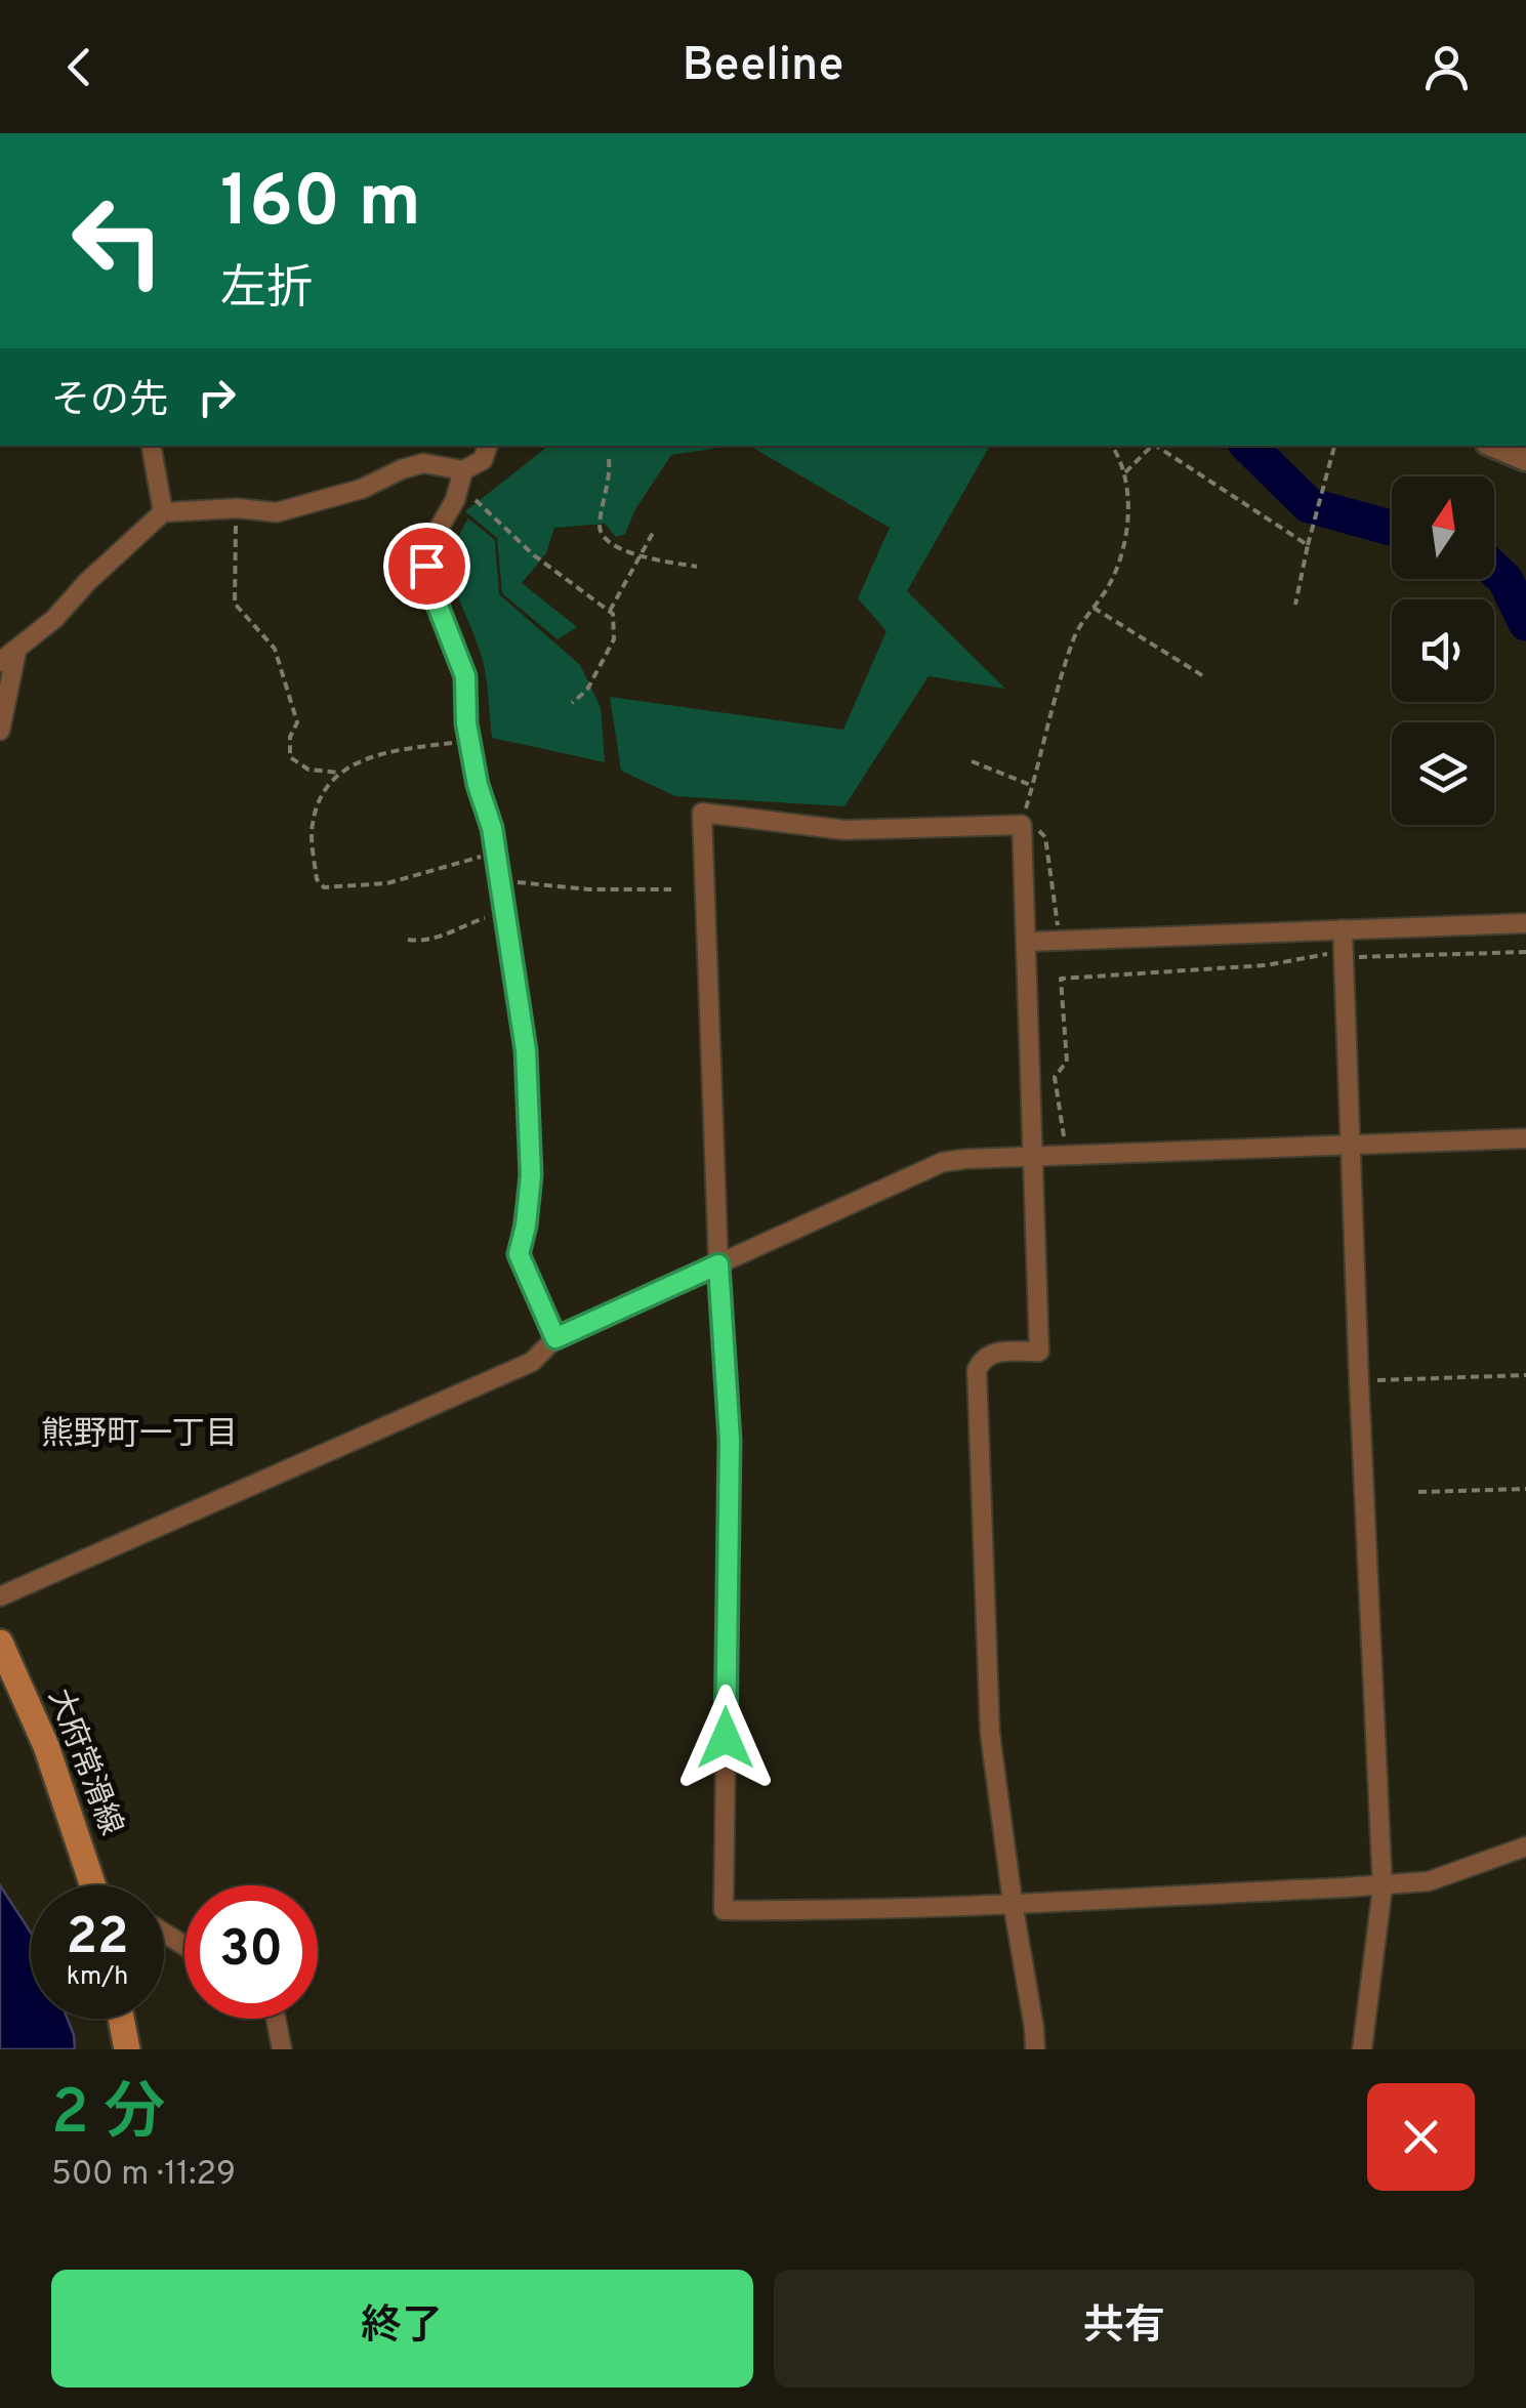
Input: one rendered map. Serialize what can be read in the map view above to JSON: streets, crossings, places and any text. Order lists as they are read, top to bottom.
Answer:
{
  "streets": {
    "main road": ["大府常滑線"]
  },
  "districts": ["熊野町一丁目"],
  "north": "top",
  "page": {
    "header": "Beeline",
    "turn": ["160 m", "左折"],
    "then": "その先",
    "speed": "22 km/h",
    "limit": "30",
    "heading": ["2 分", "500 m · 11:29"],
    "buttons": ["終了", "共有"]
  }
}
